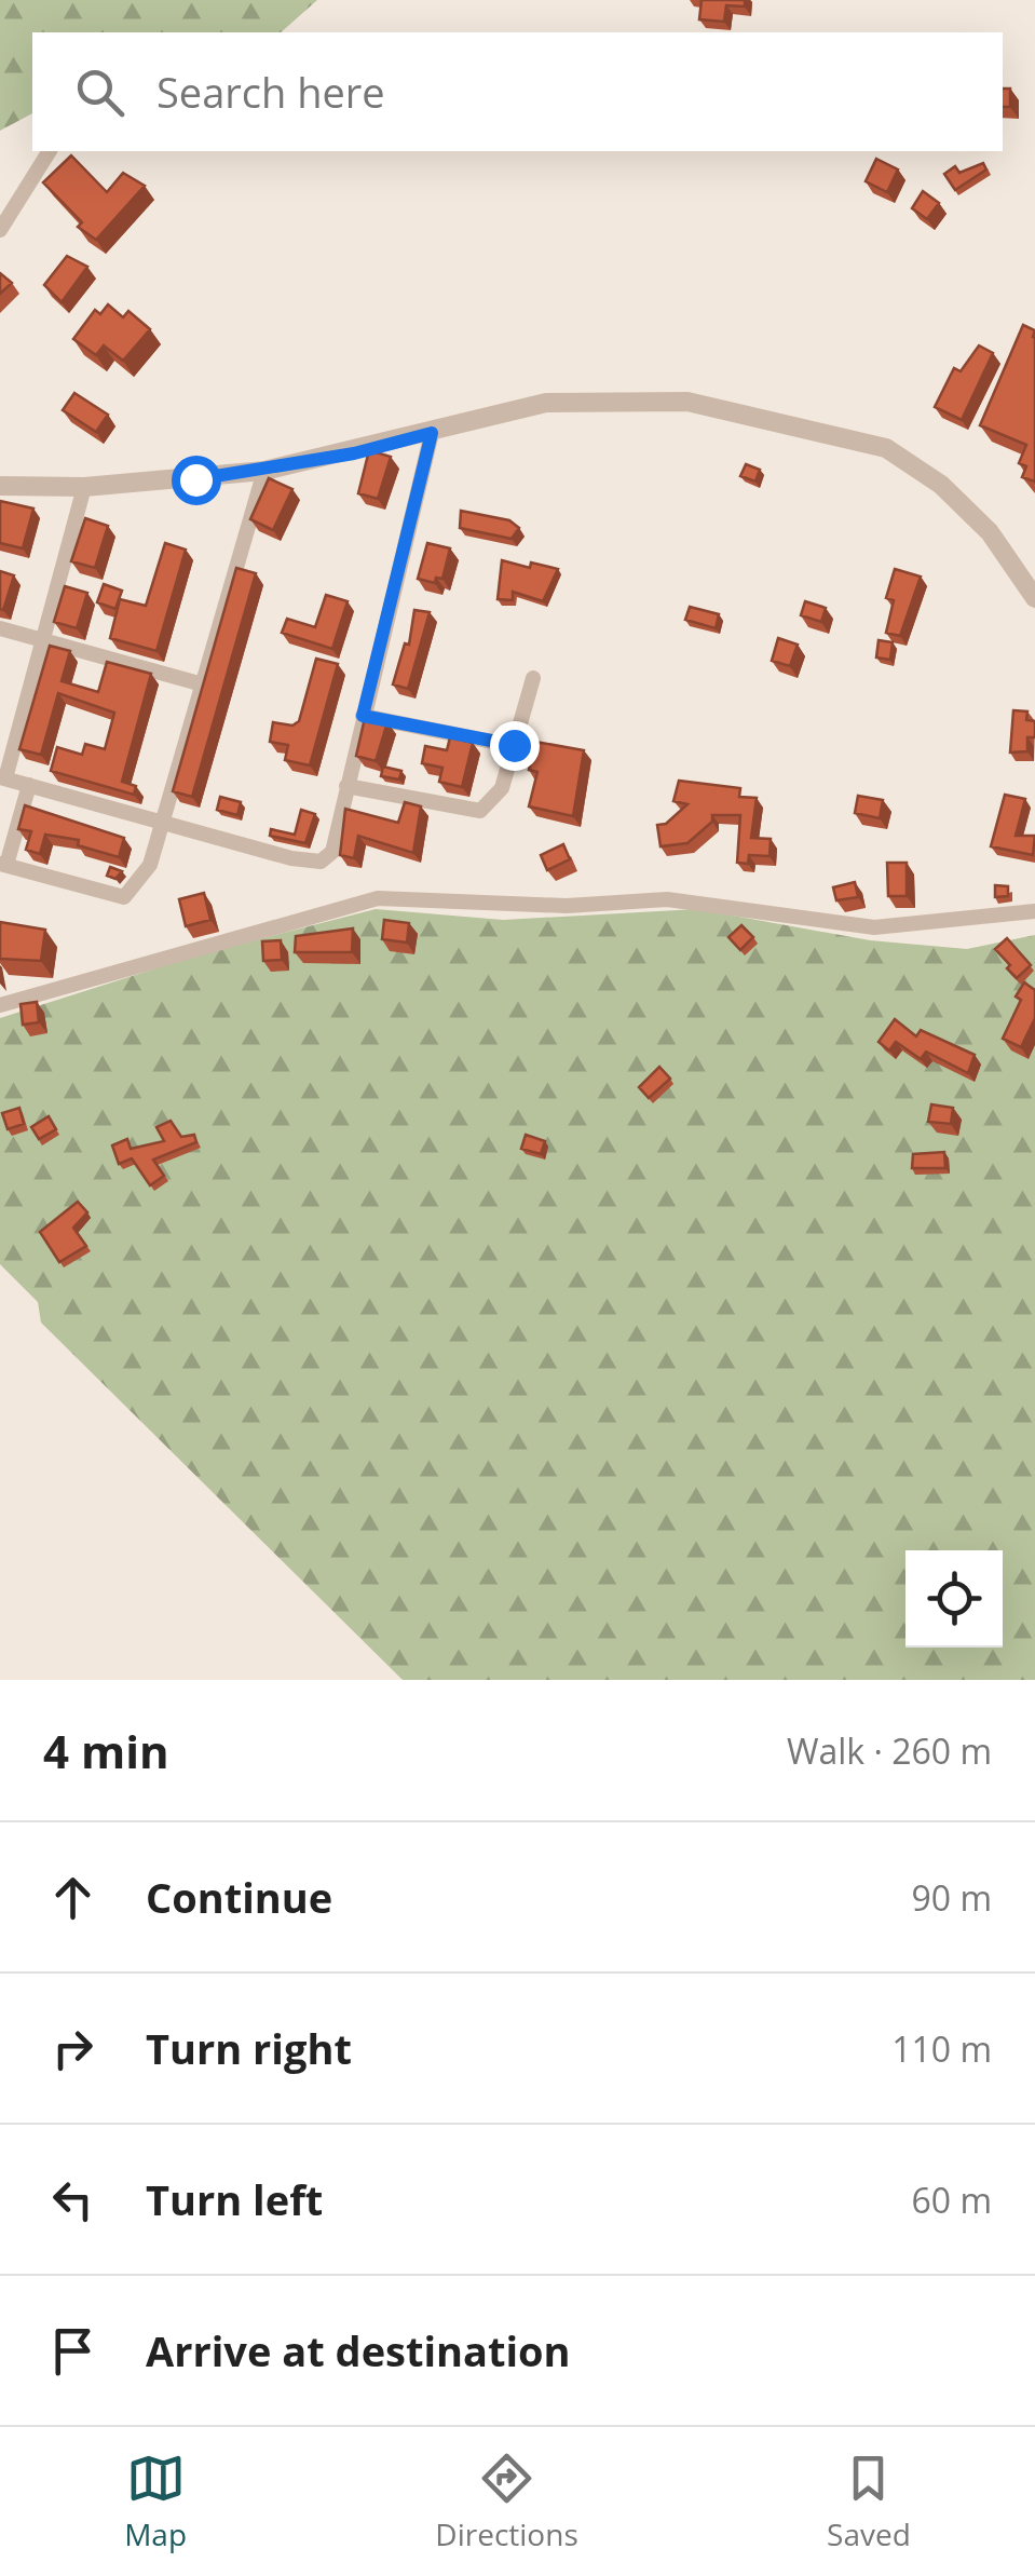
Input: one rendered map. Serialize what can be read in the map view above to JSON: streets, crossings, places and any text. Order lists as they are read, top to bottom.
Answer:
{
  "page": {
    "search": "Search here",
    "heading": ["4 min", "Walk · 260 m"],
    "list": [
      ["Continue", "90 m"],
      ["Turn right", "110 m"],
      ["Turn left", "60 m"],
      "Arrive at destination"
    ],
    "nav": ["Map", "Directions", "Saved"]
  }
}
